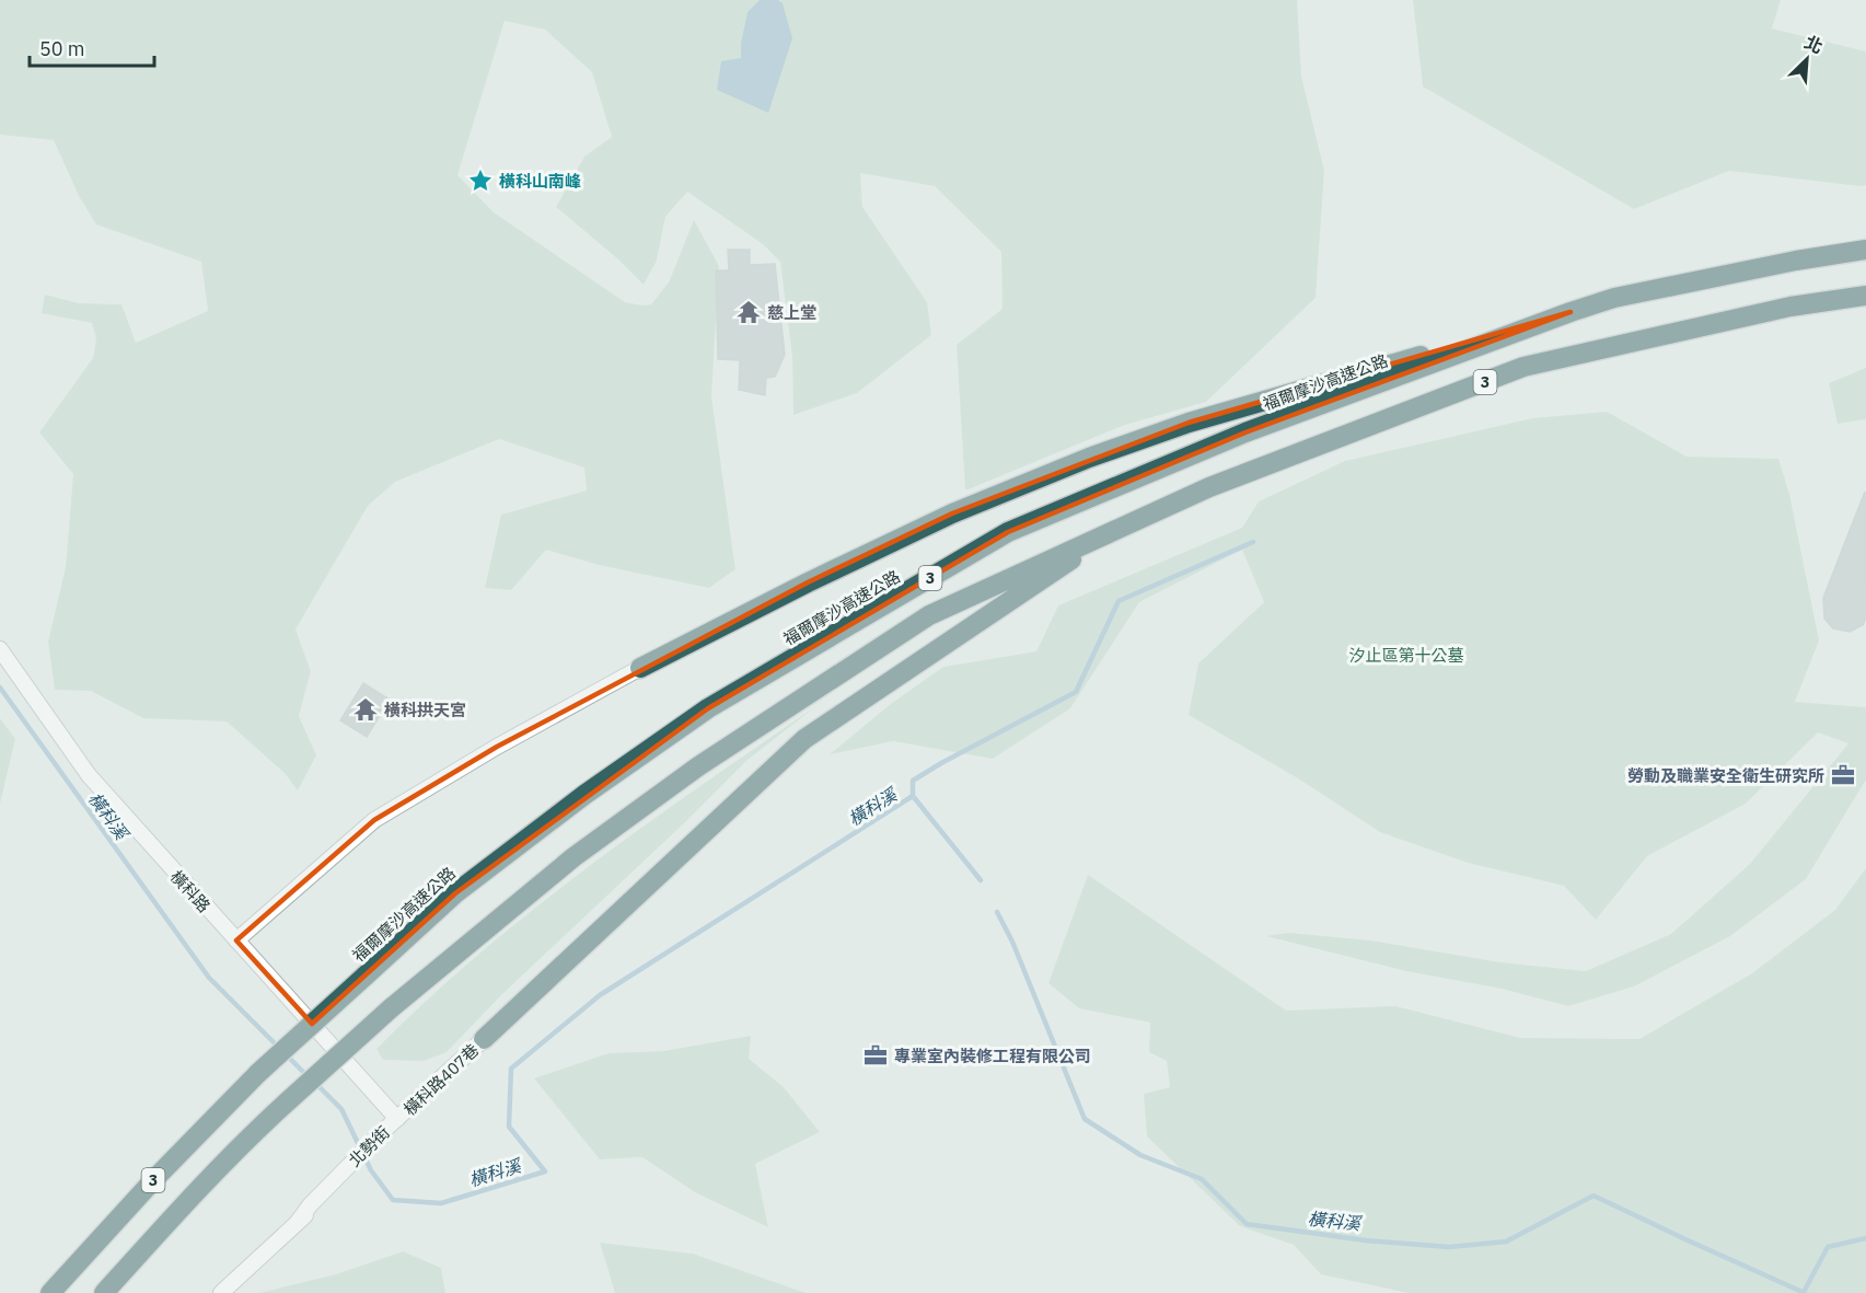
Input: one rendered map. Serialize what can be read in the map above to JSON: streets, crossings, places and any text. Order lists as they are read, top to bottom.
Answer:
{
  "streets": {
    "highway": ["福爾摩沙高速公路", "3"],
    "street": ["橫科路", "橫科路407巷", "北勢街"]
  },
  "crossings": [
    ["橫科路", "橫科路407巷"],
    ["橫科路", "北勢街"],
    ["橫科路407巷", "北勢街"]
  ],
  "water": ["橫科溪"],
  "parks": ["汐止區第十公墓"],
  "places": {
    "place": ["橫科山南峰"],
    "temple": ["慈上堂", "橫科拱天宮"],
    "office": ["勞動及職業安全衛生研究所", "專業室內裝修工程有限公司"]
  },
  "scale_bar": "50 m",
  "north": "top right"
}
